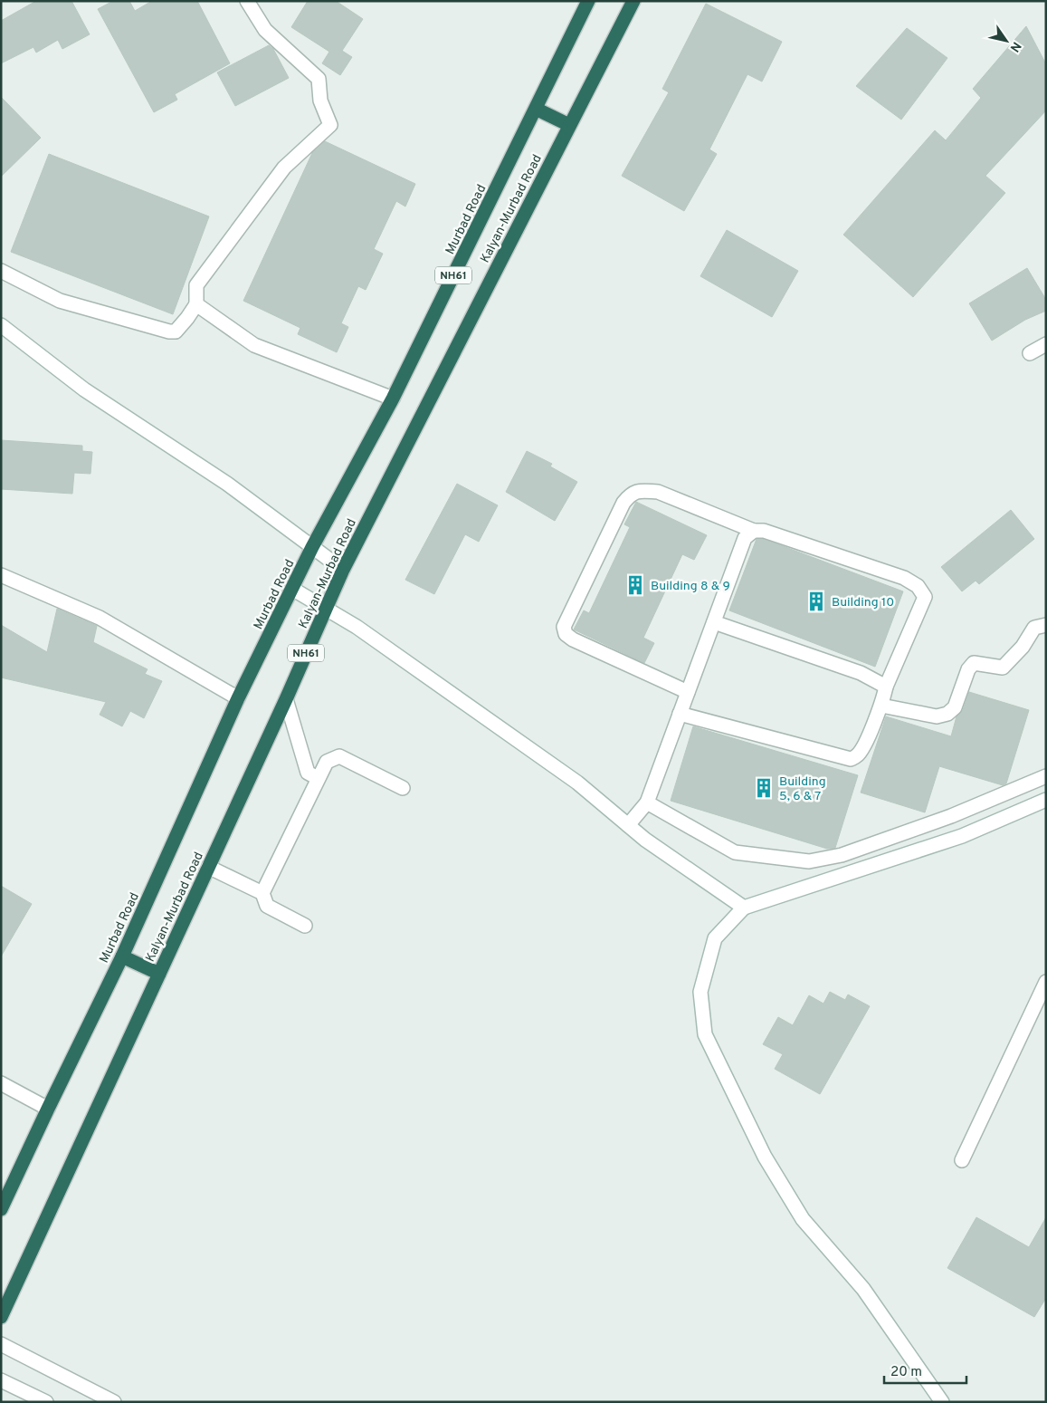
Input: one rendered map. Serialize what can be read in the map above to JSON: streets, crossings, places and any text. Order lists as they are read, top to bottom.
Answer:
{
  "streets": {
    "highway": ["Kalyan-Murbad Road", "Murbad Road", "NH61"]
  },
  "places": {
    "building": ["Building 8 & 9", "Building 10", "Building 5, 6 & 7"]
  },
  "scale_bar": "20 m",
  "north": "bottom right"
}
